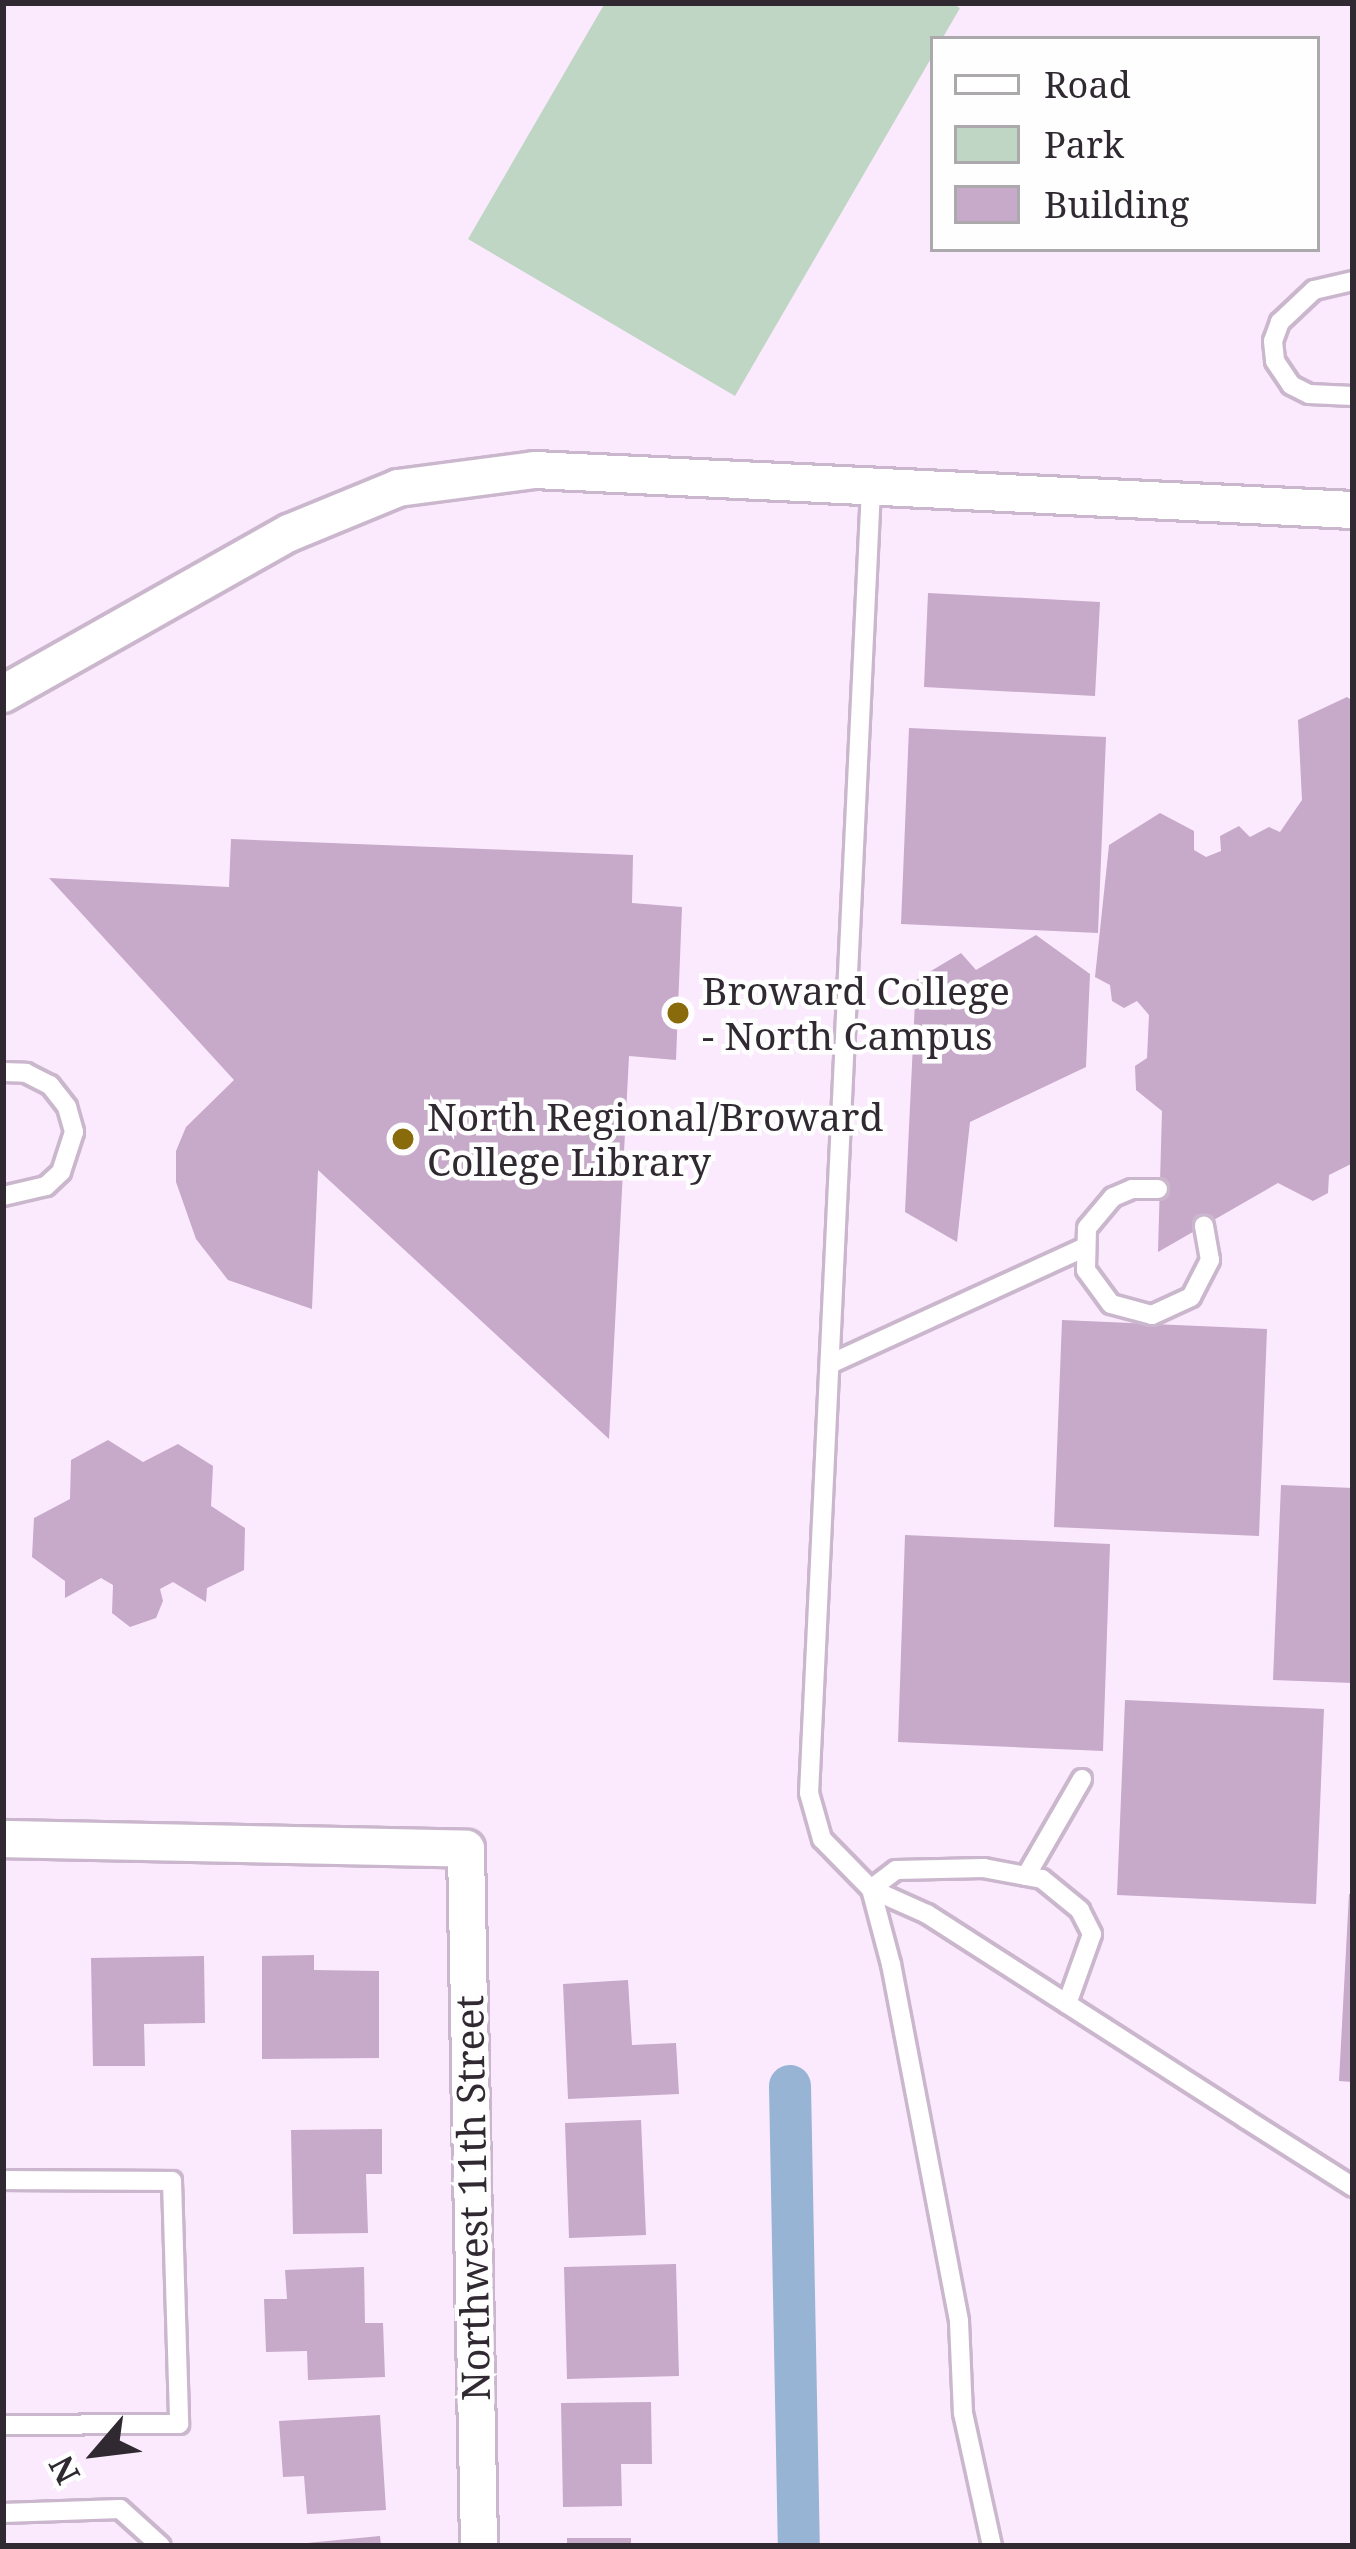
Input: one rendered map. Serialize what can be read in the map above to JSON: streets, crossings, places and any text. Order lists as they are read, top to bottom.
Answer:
{
  "streets": {
    "street": ["Northwest 11th Street"]
  },
  "places": ["Broward College - North Campus", "North Regional/Broward College Library"],
  "legend": ["Road", "Park", "Building"],
  "north": "bottom left"
}
